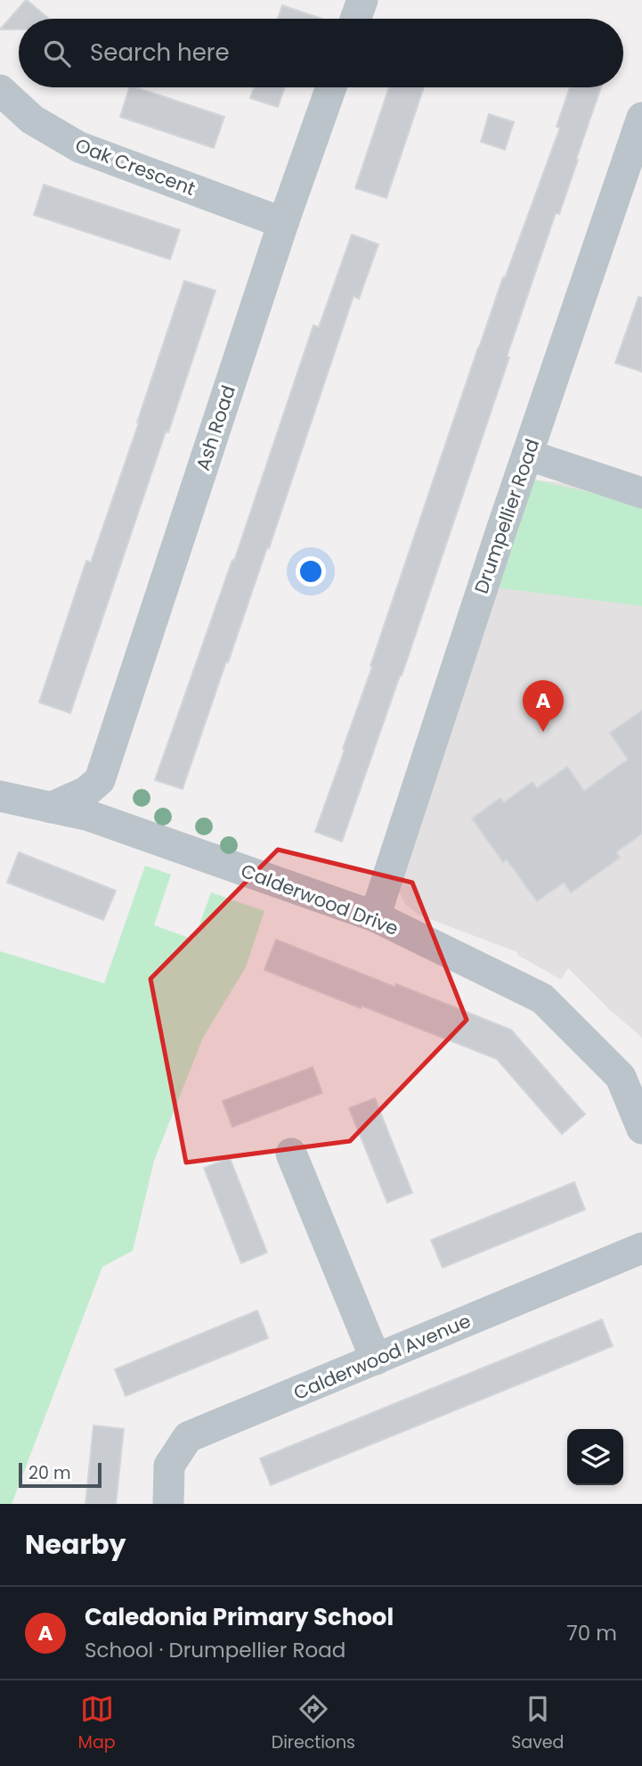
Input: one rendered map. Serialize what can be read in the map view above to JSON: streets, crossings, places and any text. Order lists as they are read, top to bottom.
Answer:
{
  "streets": {
    "street": [
      "Oak Crescent",
      "Ash Road",
      "Drumpellier Road",
      "Calderwood Drive",
      "Calderwood Avenue"
    ]
  },
  "crossings": [
    ["Oak Crescent", "Ash Road"],
    ["Drumpellier Road", "Calderwood Drive"]
  ],
  "scale_bar": "20 m",
  "page": {
    "search": "Search here",
    "pins": "A",
    "scale": "20 m",
    "heading": "Nearby",
    "list": [
      {
        "mark": "A",
        "name": "Caledonia Primary School",
        "note": "School · Drumpellier Road",
        "value": "70 m"
      }
    ],
    "nav": ["Map", "Directions", "Saved"]
  }
}
